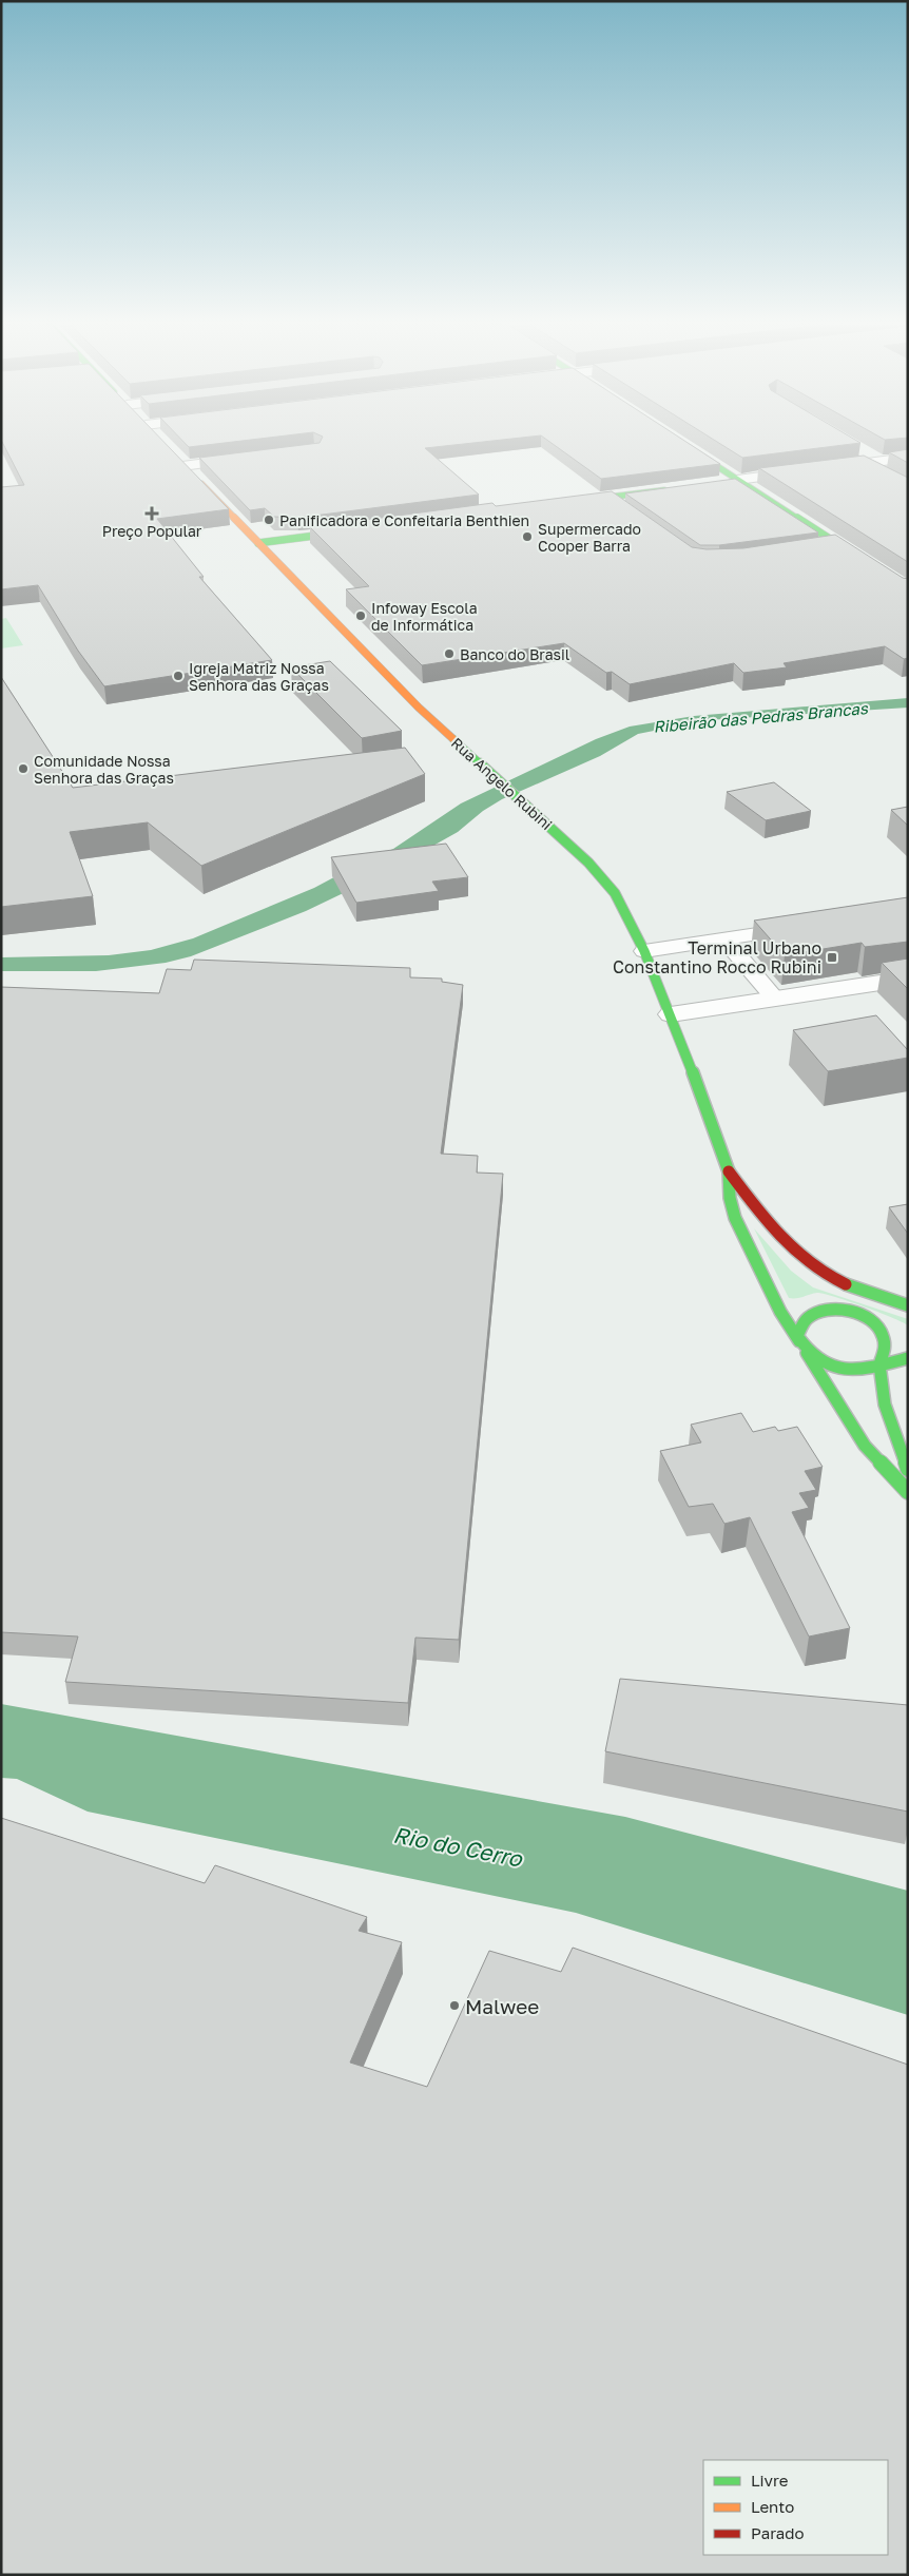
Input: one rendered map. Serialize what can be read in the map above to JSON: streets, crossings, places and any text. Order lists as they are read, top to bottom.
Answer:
{
  "streets": {
    "main road": ["Rua Angelo Rubini"]
  },
  "water": ["Ribeirão das Pedras Brancas", "Rio do Cerro"],
  "places": {
    "health": ["Preço Popular"],
    "other": [
      "Panificadora e Confeitaria Benthien",
      "Supermercado Cooper Barra",
      "Infoway Escola de Informática",
      "Banco do Brasil",
      "Igreja Matriz Nossa Senhora das Graças",
      "Comunidade Nossa Senhora das Graças",
      "Malwee"
    ],
    "transit": ["Terminal Urbano Constantino Rocco Rubini"]
  },
  "legend": ["Livre", "Lento", "Parado"]
}
